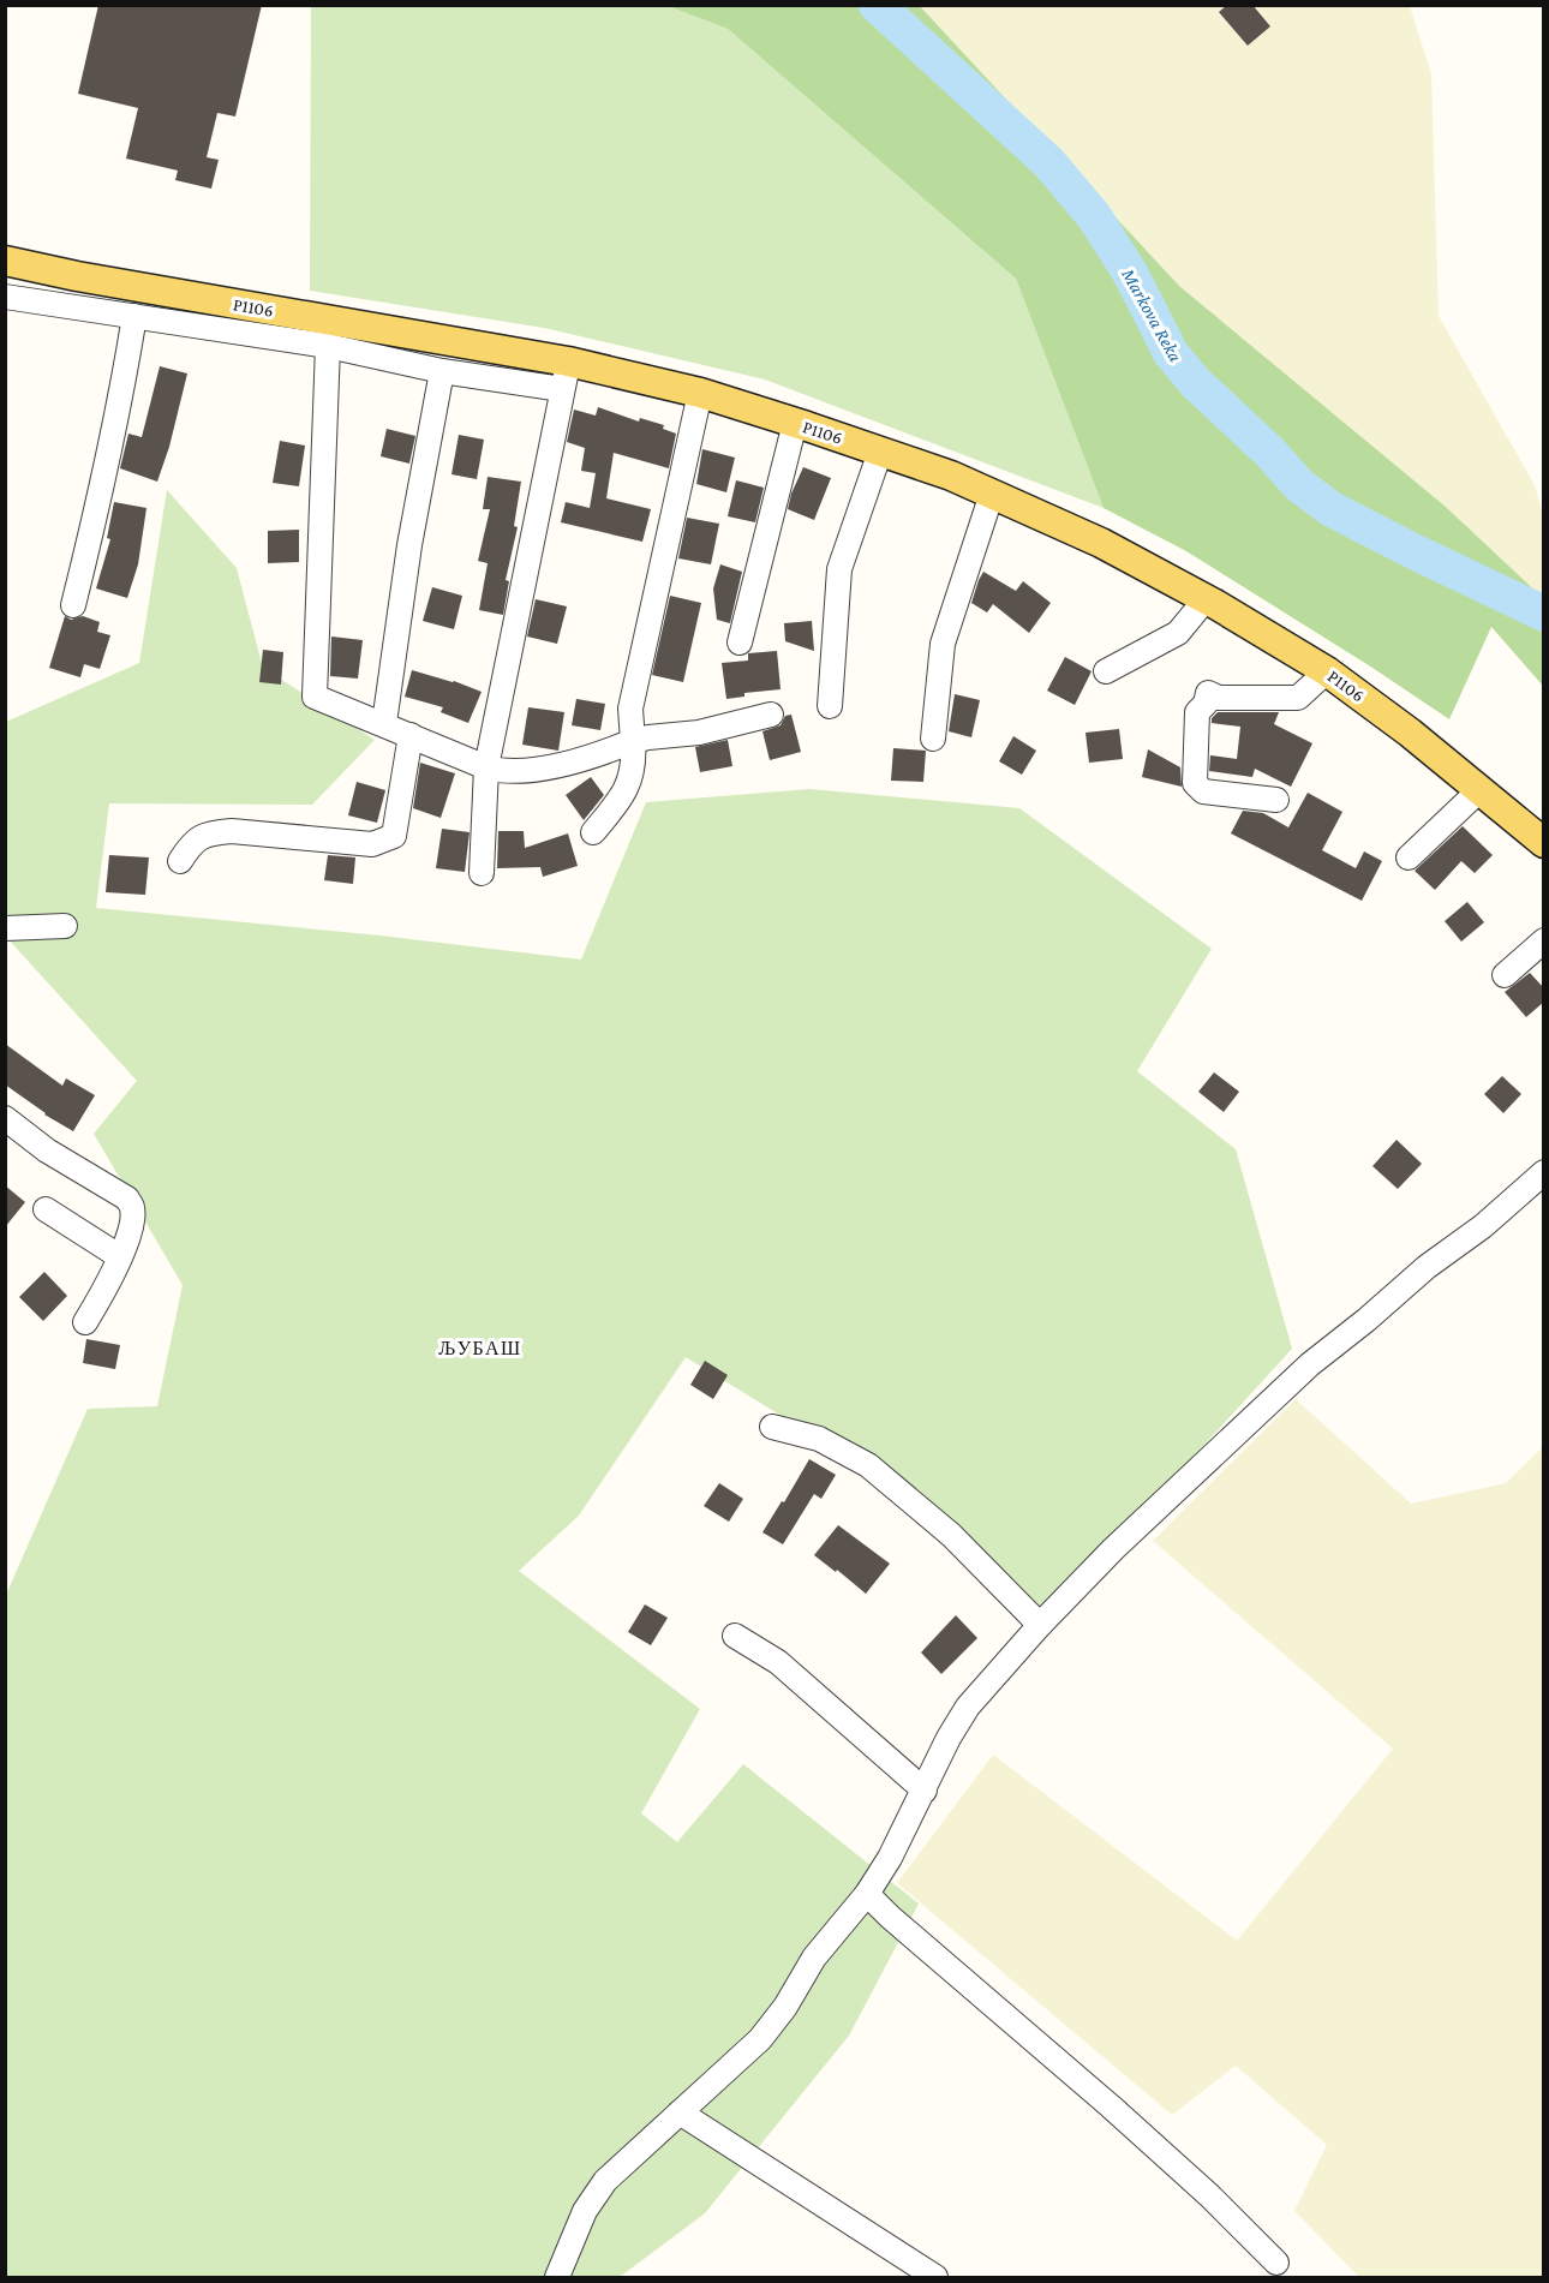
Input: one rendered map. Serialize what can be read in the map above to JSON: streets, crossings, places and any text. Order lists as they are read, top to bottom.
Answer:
{
  "streets": {
    "main road": ["P1106"]
  },
  "districts": ["ЉУБАШ"],
  "water": ["Markova Reka"]
}
